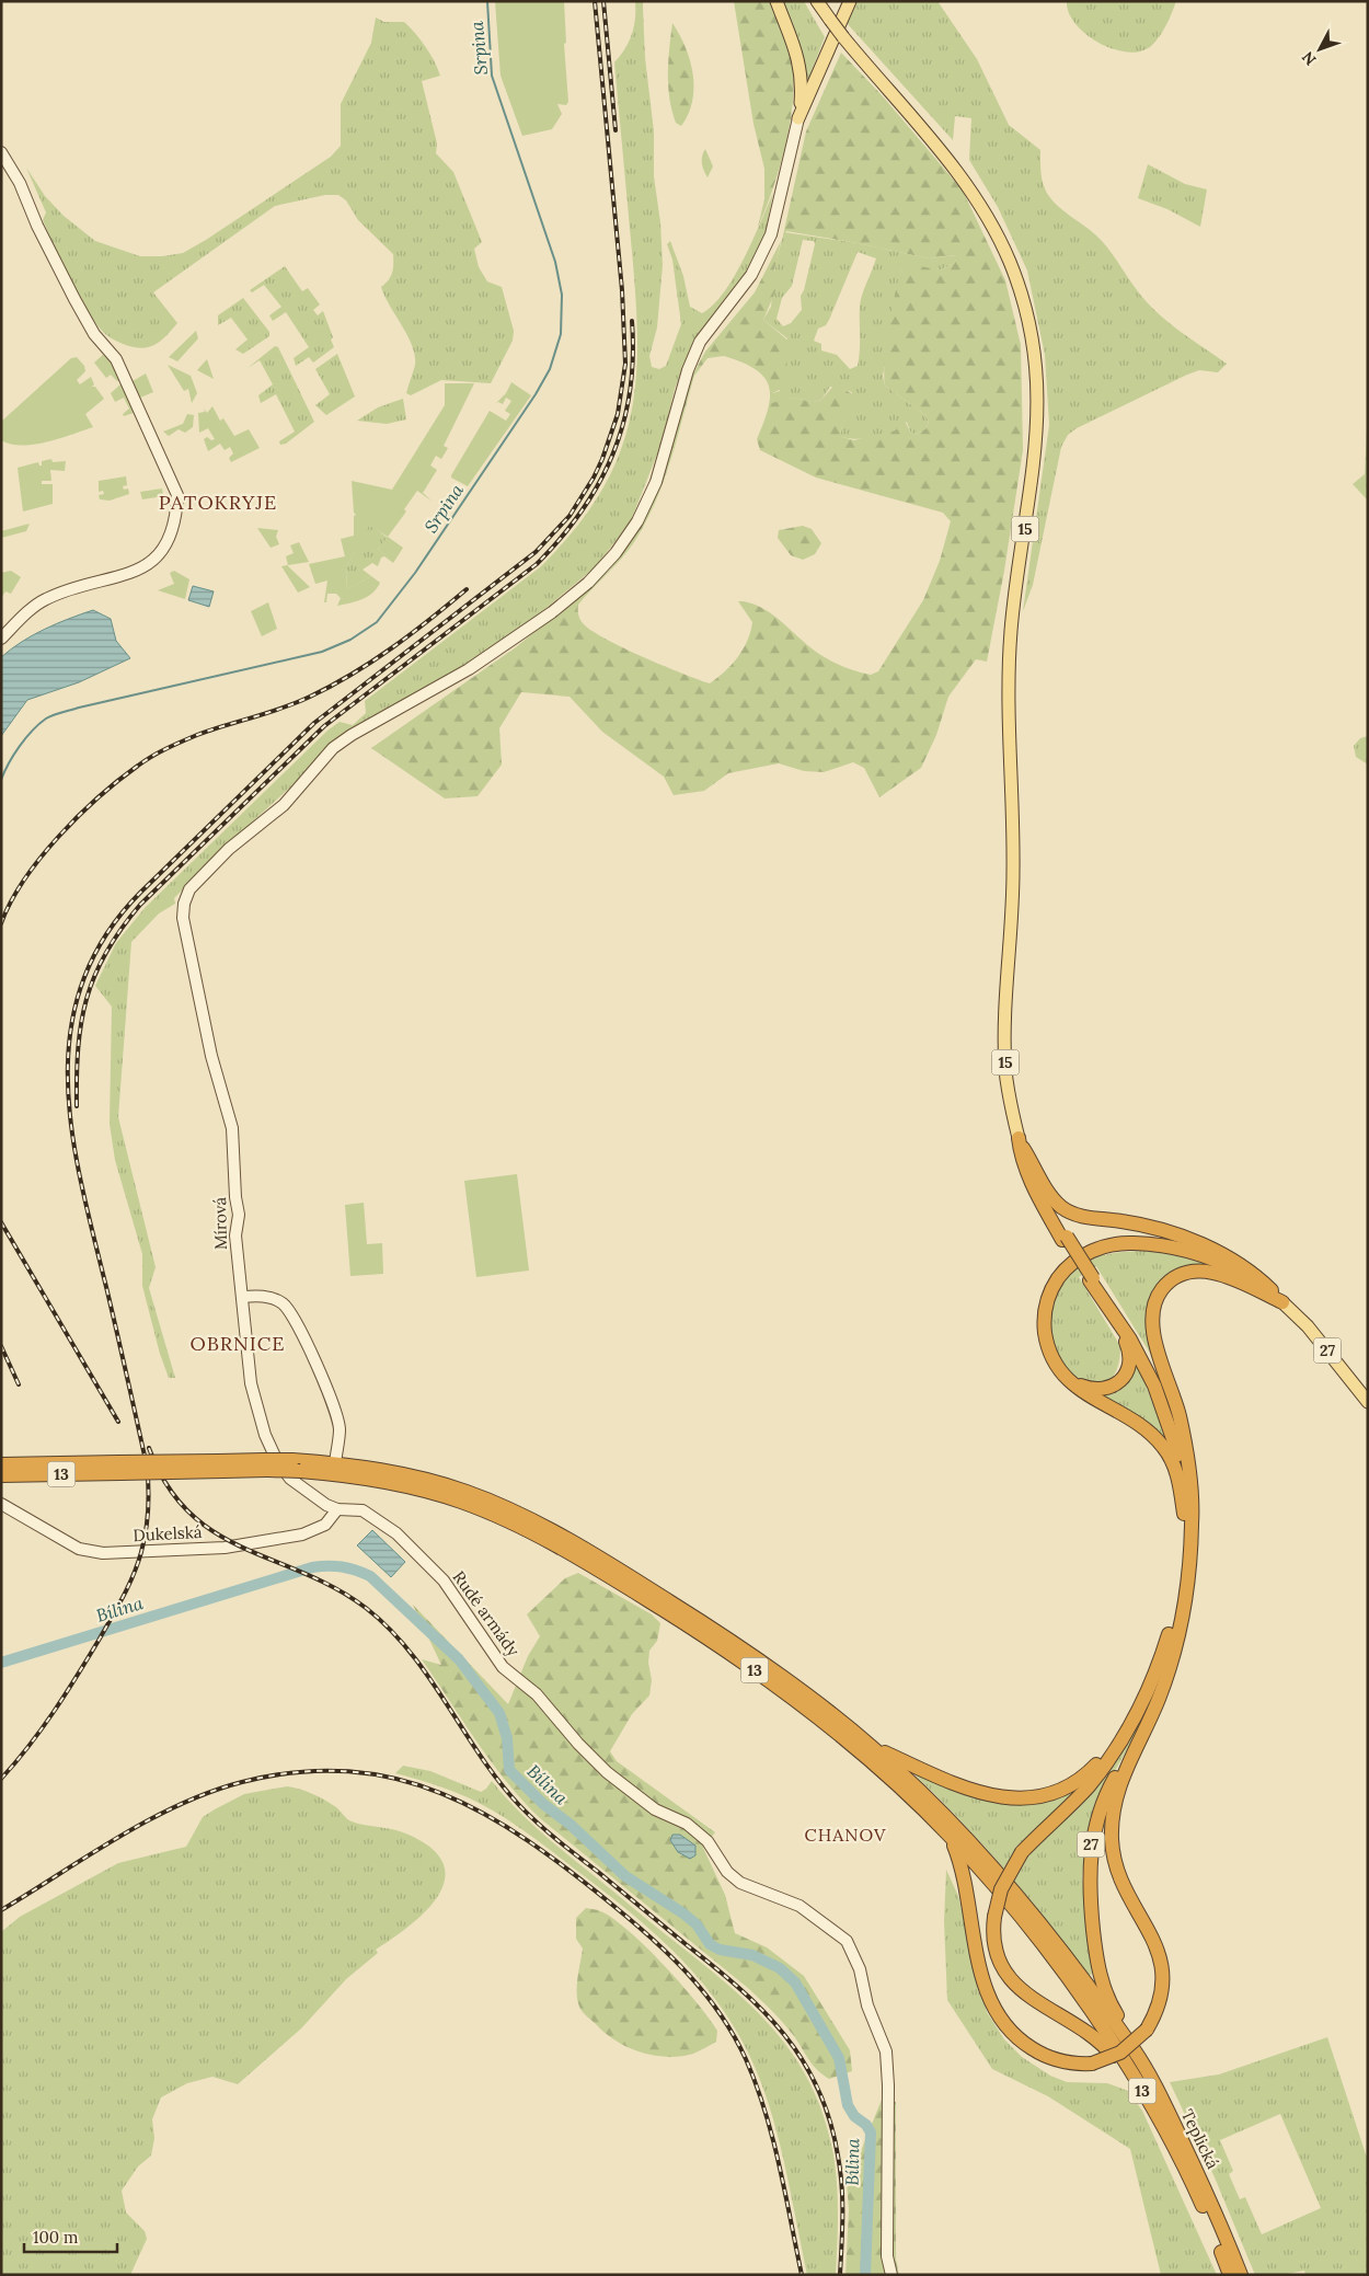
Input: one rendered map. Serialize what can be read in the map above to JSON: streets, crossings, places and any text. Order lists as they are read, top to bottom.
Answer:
{
  "streets": {
    "highway": ["27", "13", "Teplická"],
    "main road": ["15"],
    "street": ["Mírová", "Dukelská", "Rudé armády"]
  },
  "crossings": [
    ["Mírová", "13"],
    ["Mírová", "Dukelská"],
    ["Mírová", "Rudé armády"],
    ["27", "Teplická"],
    ["13", "Teplická"],
    ["Dukelská", "Rudé armády"]
  ],
  "districts": ["PATOKRYJE", "OBRNICE", "CHANOV"],
  "water": ["Srpina", "Bílina"],
  "scale_bar": "100 m",
  "north": "bottom left"
}
